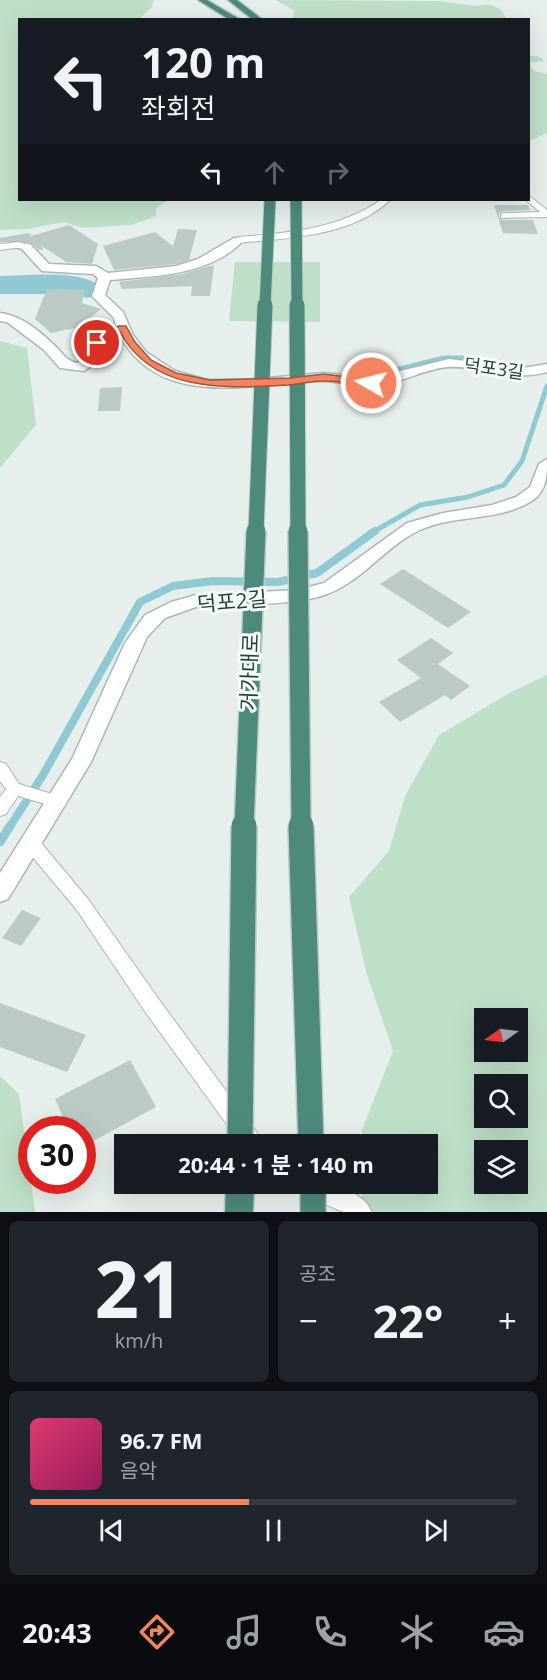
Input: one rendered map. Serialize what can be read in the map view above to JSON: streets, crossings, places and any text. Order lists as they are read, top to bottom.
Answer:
{
  "streets": {
    "highway": ["거가대로"],
    "street": ["덕포3길", "덕포2길"]
  },
  "north": "left",
  "page": {
    "turn": ["120 m", "좌회전"],
    "limit": "30",
    "trip": "20:44 · 1 분 · 140 m",
    "tile": [
      ["21", "km/h"],
      "공조"
    ],
    "heat": ["−", "22°", "+"],
    "song": ["96.7 FM", "음악"],
    "tabs": "20:43"
  }
}
